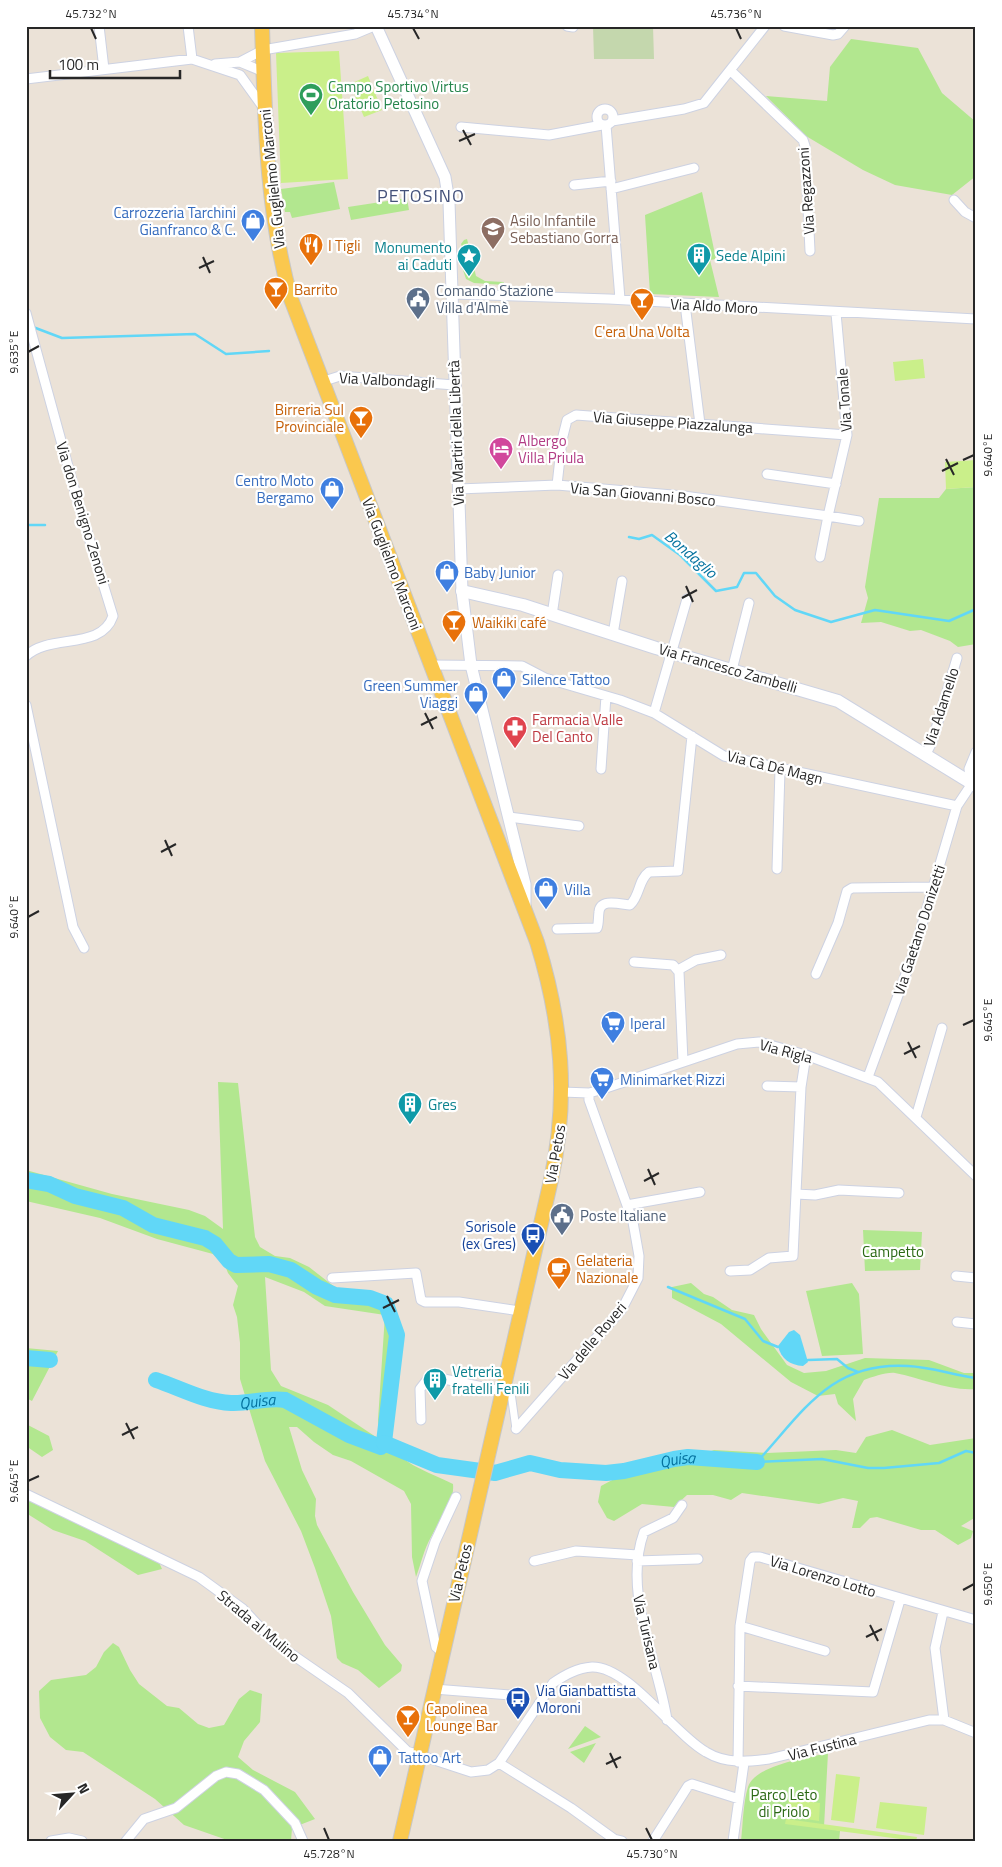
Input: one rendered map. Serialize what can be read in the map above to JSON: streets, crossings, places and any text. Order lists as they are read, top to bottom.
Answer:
{
  "streets": {
    "main road": ["Via Guglielmo Marconi", "Via Francesco Zambelli", "Via Petos"],
    "street": [
      "Via Regazzoni",
      "Via Aldo Moro",
      "Via Valbondagli",
      "Via Tonale",
      "Via Giuseppe Piazzalunga",
      "Via Martiri della Libertà",
      "Via San Giovanni Bosco",
      "Via don Benigno Zenoni",
      "Via Adamello",
      "Via Cà Dé Magn",
      "Via Gaetano Donizetti",
      "Via Rigla",
      "Via delle Roveri",
      "Via Lorenzo Lotto",
      "Strada al Mulino",
      "Via Turisana",
      "Via Fustina"
    ]
  },
  "crossings": [
    ["Via Guglielmo Marconi", "Via Valbondagli"],
    ["Via Guglielmo Marconi", "Via Martiri della Libertà"],
    ["Via Guglielmo Marconi", "Via Cà Dé Magn"],
    ["Via Guglielmo Marconi", "Via Rigla"],
    ["Via Guglielmo Marconi", "Via Petos"],
    ["Via Aldo Moro", "Via Tonale"],
    ["Via Aldo Moro", "Via Martiri della Libertà"],
    ["Via Valbondagli", "Via Martiri della Libertà"],
    ["Via Tonale", "Via Giuseppe Piazzalunga"],
    ["Via Tonale", "Via San Giovanni Bosco"],
    ["Via Giuseppe Piazzalunga", "Via San Giovanni Bosco"],
    ["Via Martiri della Libertà", "Via San Giovanni Bosco"],
    ["Via Martiri della Libertà", "Via Francesco Zambelli"],
    ["Via Martiri della Libertà", "Via Cà Dé Magn"],
    ["Via Francesco Zambelli", "Via Adamello"],
    ["Via Francesco Zambelli", "Via Gaetano Donizetti"],
    ["Via Cà Dé Magn", "Via Gaetano Donizetti"],
    ["Via Gaetano Donizetti", "Via Rigla"],
    ["Via Rigla", "Via Petos"],
    ["Via Rigla", "Via delle Roveri"],
    ["Via Petos", "Via delle Roveri"],
    ["Via Petos", "Strada al Mulino"],
    ["Via Lorenzo Lotto", "Via Fustina"]
  ],
  "districts": ["PETOSINO"],
  "water": ["Bondaglio", "Quisa"],
  "parks": ["Campetto", "Parco Leto di Priolo"],
  "places": {
    "sports": ["Campo Sportivo Virtus Oratorio Petosino"],
    "shop": [
      "Carrozzeria Tarchini Gianfranco & C.",
      "Centro Moto Bergamo",
      "Baby Junior",
      "Silence Tattoo",
      "Green Summer Viaggi",
      "Villa",
      "Tattoo Art"
    ],
    "school or university": ["Asilo Infantile Sebastiano Gorra"],
    "restaurant": ["I Tigli"],
    "building": ["Sede Alpini", "Gres", "Vetreria fratelli Fenili"],
    "place": ["Monumento ai Caduti"],
    "bar": [
      "Barrito",
      "C'era Una Volta",
      "Birreria Sul Provinciale",
      "Waikiki café",
      "Capolinea Lounge Bar"
    ],
    "public building": ["Comando Stazione Villa d'Almè", "Poste Italiane"],
    "hotel": ["Albergo Villa Priula"],
    "pharmacy": ["Farmacia Valle Del Canto"],
    "supermarket": ["Iperal", "Minimarket Rizzi"],
    "bus stop": ["Sorisole (ex Gres)", "Via Gianbattista Moroni"],
    "cafe": ["Gelateria Nazionale"]
  },
  "scale_bar": "100 m",
  "north": "top right",
  "coordinates": [
    "45.732°N",
    "45.734°N",
    "45.736°N",
    "9.635°E",
    "9.640°E",
    "9.645°E",
    "9.650°E",
    "45.728°N",
    "45.730°N"
  ]
}
